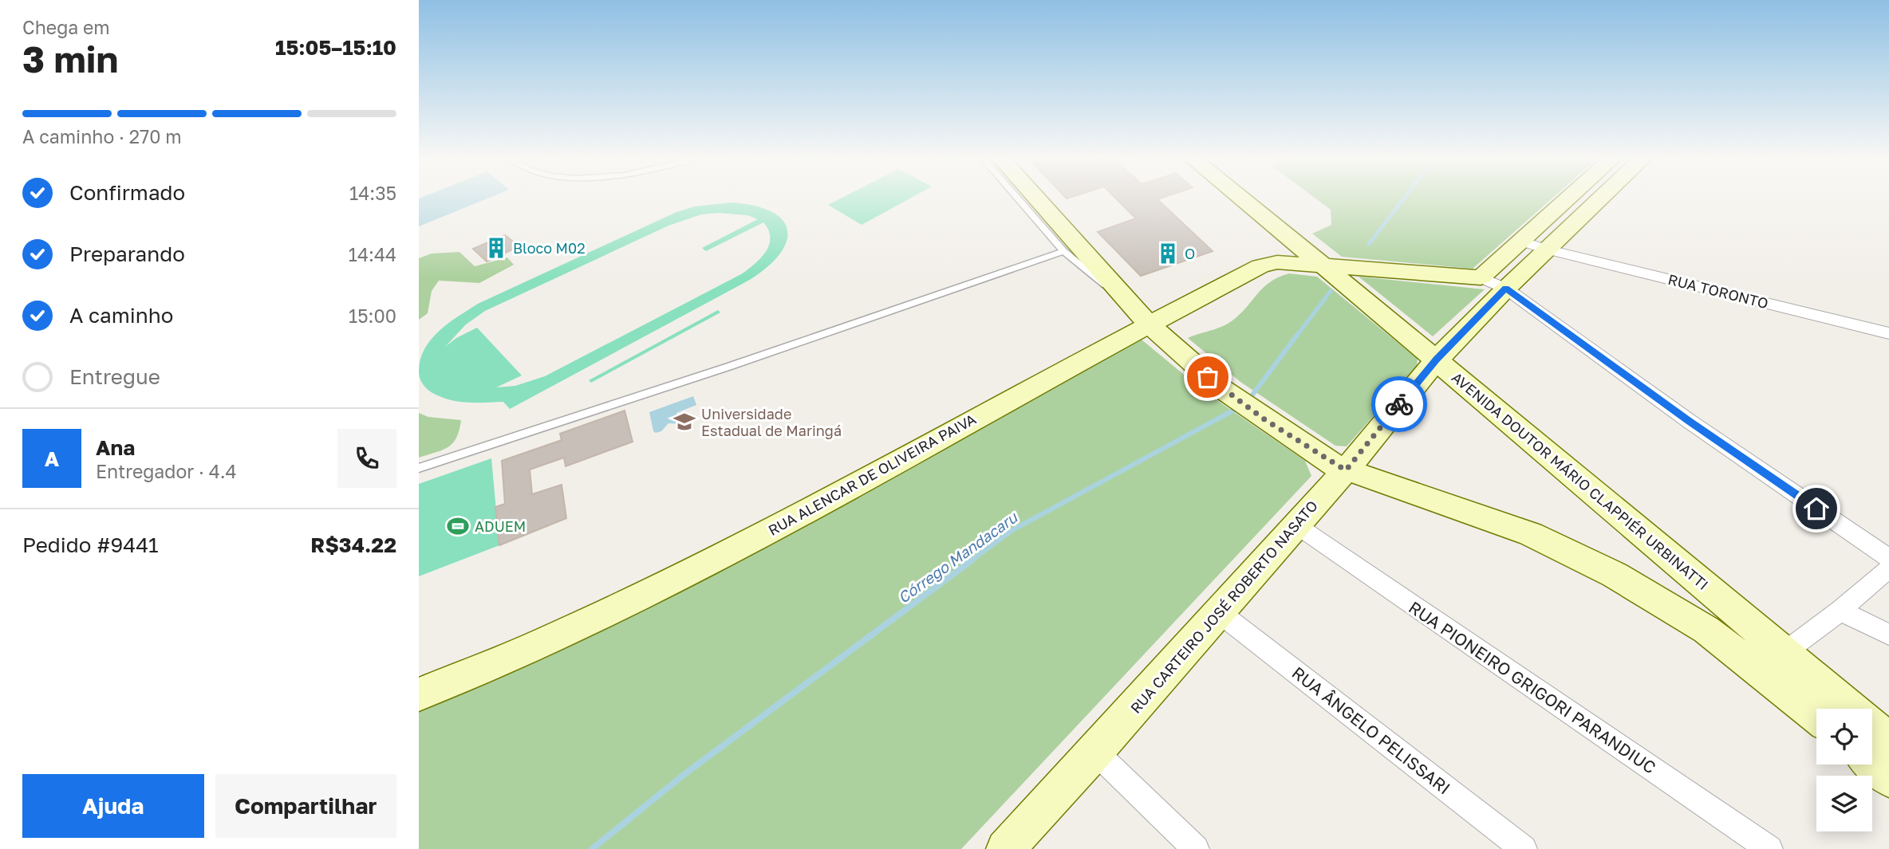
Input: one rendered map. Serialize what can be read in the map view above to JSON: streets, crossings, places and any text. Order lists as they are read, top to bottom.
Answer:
{
  "streets": {
    "main road": ["RUA ALENCAR DE OLIVEIRA PAIVA", "AVENIDA DOUTOR MÁRIO CLAPPIÉR URBINATTI", "RUA CARTEIRO JOSÉ ROBERTO NASATO"],
    "street": ["RUA TORONTO", "RUA PIONEIRO GRIGORI PARANDIUC", "RUA ÂNGELO PELISSARI"]
  },
  "crossings": [
    ["RUA TORONTO", "RUA CARTEIRO JOSÉ ROBERTO NASATO"],
    ["RUA ALENCAR DE OLIVEIRA PAIVA", "AVENIDA DOUTOR MÁRIO CLAPPIÉR URBINATTI"],
    ["AVENIDA DOUTOR MÁRIO CLAPPIÉR URBINATTI", "RUA CARTEIRO JOSÉ ROBERTO NASATO"],
    ["RUA CARTEIRO JOSÉ ROBERTO NASATO", "RUA PIONEIRO GRIGORI PARANDIUC"],
    ["RUA CARTEIRO JOSÉ ROBERTO NASATO", "RUA ÂNGELO PELISSARI"]
  ],
  "water": ["Córrego Mandacaru"],
  "places": {
    "building": ["Bloco M02", "O"],
    "school or university": ["Universidade Estadual de Maringá"],
    "sports": ["ADUEM"]
  },
  "page": {
    "heading": ["3 min", "Chega em", "15:05–15:10"],
    "panel": [
      "Ana",
      "Entregador · 4.4",
      "Pedido #9441",
      "R$34.22"
    ],
    "bar": "A caminho · 270 m",
    "list": [
      ["Confirmado", "14:35"],
      ["Preparando", "14:44"],
      ["A caminho", "15:00"],
      "Entregue"
    ],
    "round": "A",
    "buttons": ["Ajuda", "Compartilhar"]
  }
}
